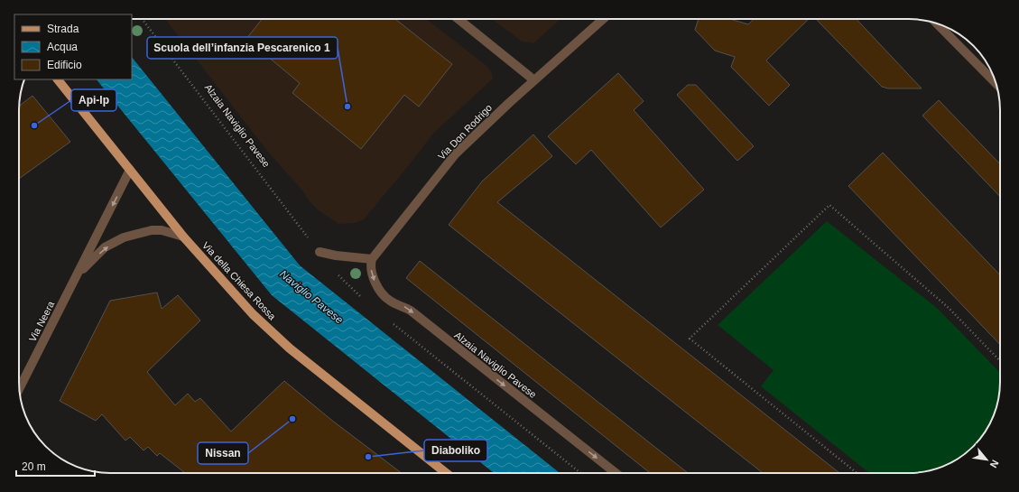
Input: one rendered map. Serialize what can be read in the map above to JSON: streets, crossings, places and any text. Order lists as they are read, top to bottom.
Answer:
{
  "streets": {
    "main road": ["Via della Chiesa Rossa"],
    "street": ["Alzaia Naviglio Pavese", "Via Don Rodrigo", "Via Neera"]
  },
  "crossings": [
    ["Alzaia Naviglio Pavese", "Via Don Rodrigo"],
    ["Via della Chiesa Rossa", "Via Neera"]
  ],
  "water": ["Naviglio Pavese"],
  "places": [
    "Scuola dell’infanzia Pescarenico 1",
    "Api-Ip",
    "Nissan",
    "Diaboliko"
  ],
  "legend": ["Strada", "Acqua", "Edificio"],
  "scale_bar": "20 m",
  "north": "bottom right"
}
